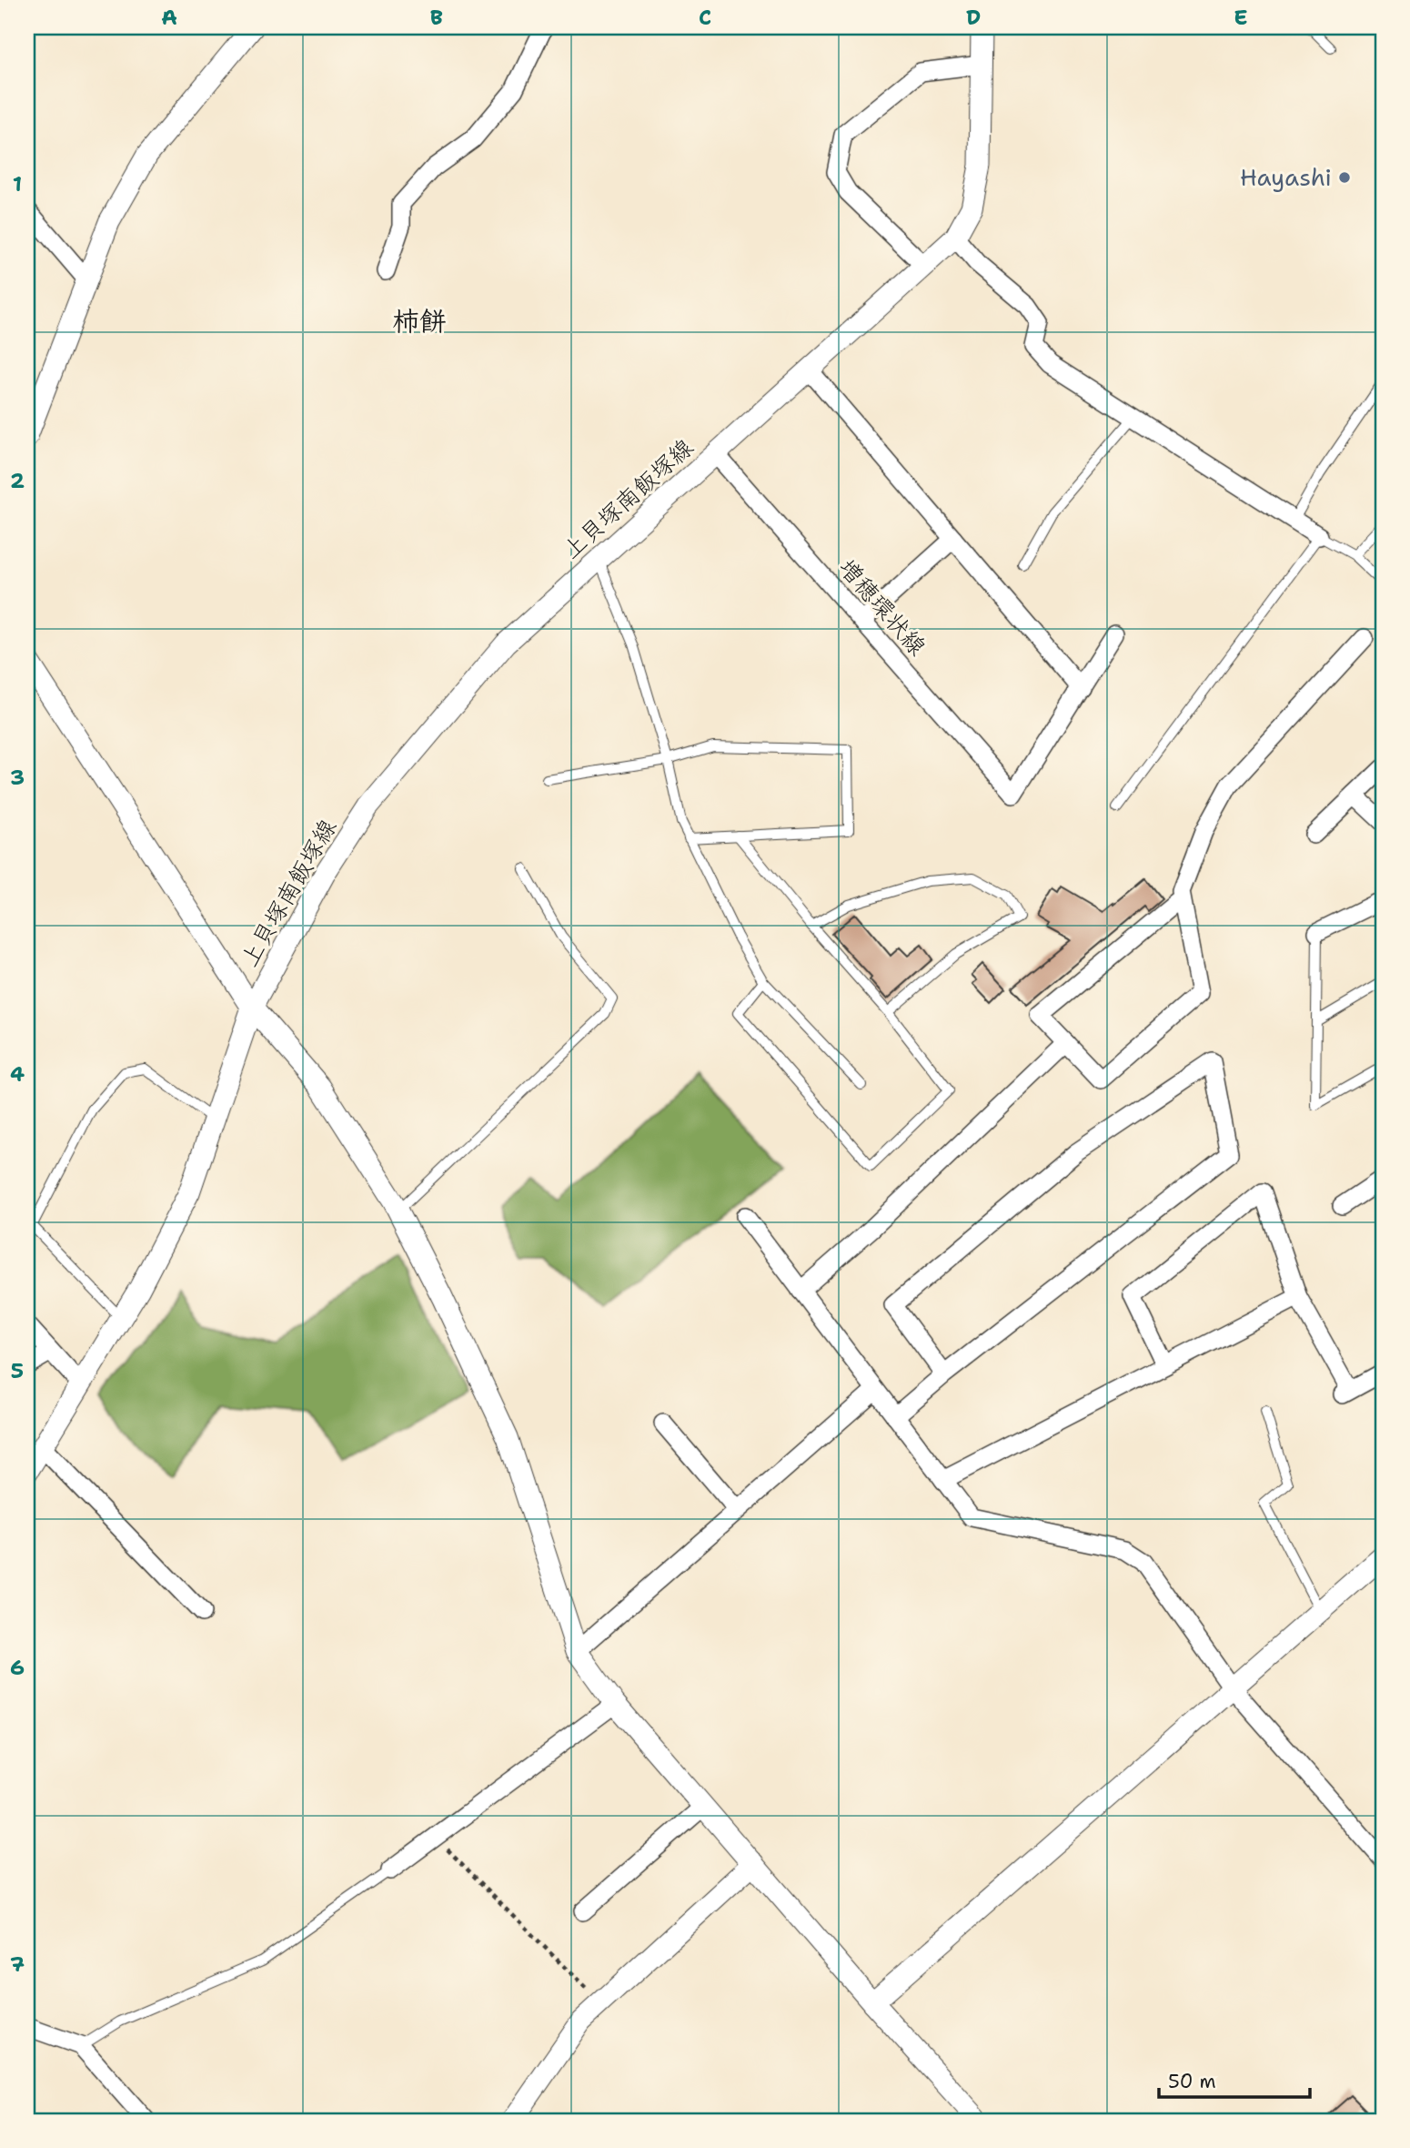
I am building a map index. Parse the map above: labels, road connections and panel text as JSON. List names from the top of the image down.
{
  "streets": {
    "street": ["上貝塚南飯塚線", "増穂環状線"]
  },
  "crossings": [
    ["上貝塚南飯塚線", "増穂環状線"]
  ],
  "districts": ["柿餅"],
  "places": ["Hayashi"],
  "scale_bar": "50 m",
  "grid": {
    "columns": [
      "A",
      "B",
      "C",
      "D",
      "E"
    ],
    "rows": [
      "1",
      "2",
      "3",
      "4",
      "5",
      "6",
      "7"
    ]
  }
}
